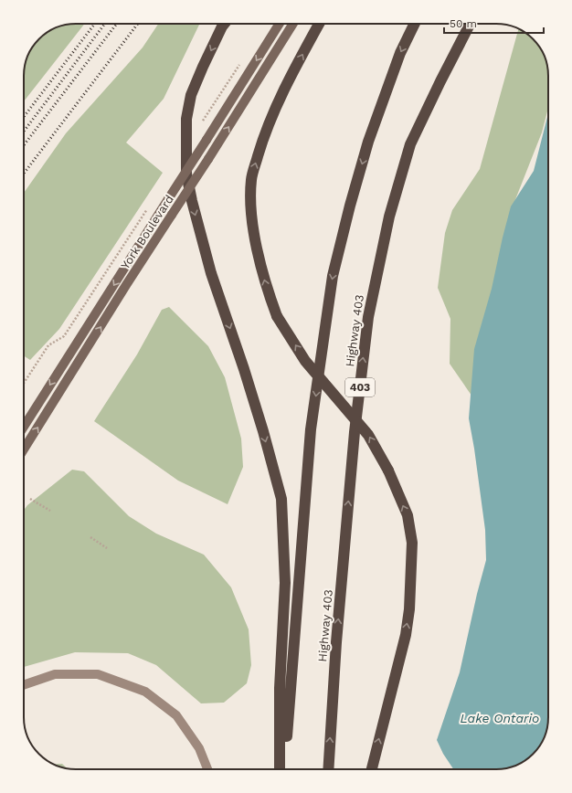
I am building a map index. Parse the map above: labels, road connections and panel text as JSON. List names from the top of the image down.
{
  "streets": {
    "highway": ["Highway 403", "403"],
    "main road": ["York Boulevard"]
  },
  "water": ["Lake Ontario"],
  "scale_bar": "50 m"
}
